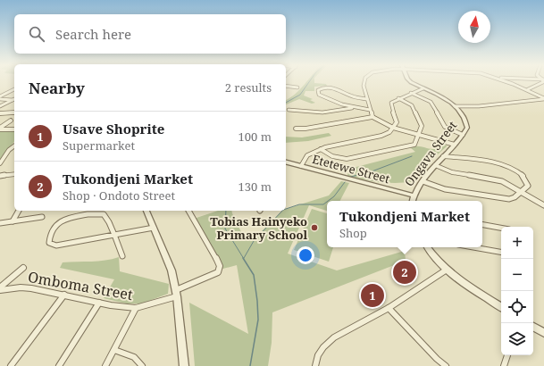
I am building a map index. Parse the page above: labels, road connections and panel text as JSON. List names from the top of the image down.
{
  "streets": {
    "street": ["Ongava Street", "Etetewe Street", "Omboma Street"]
  },
  "crossings": [
    ["Ongava Street", "Etetewe Street"]
  ],
  "places": ["Tobias Hainyeko Primary School"],
  "north": "top",
  "page": {
    "search": "Search here",
    "heading": ["Nearby", "2 results"],
    "list": [
      {
        "mark": "1",
        "name": "Usave Shoprite",
        "note": "Supermarket",
        "value": "100 m"
      },
      {
        "mark": "2",
        "name": "Tukondjeni Market",
        "note": "Shop · Ondoto Street",
        "value": "130 m"
      }
    ],
    "popup": ["Tukondjeni Market", "Shop"],
    "map_buttons": ["+", "−"],
    "pins": ["2", "1"]
  }
}
